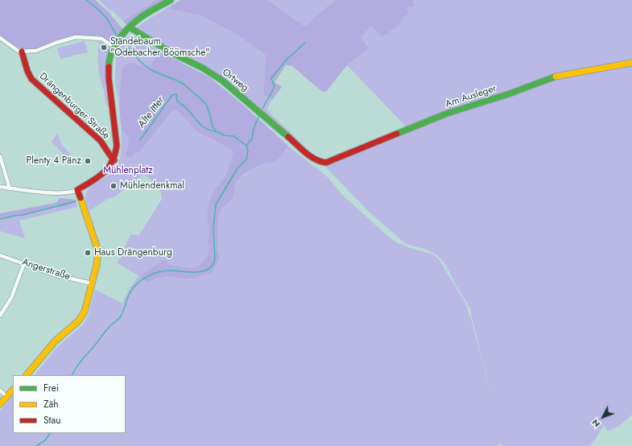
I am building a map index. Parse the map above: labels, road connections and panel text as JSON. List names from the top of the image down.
{
  "streets": {
    "street": [
      "Ortweg",
      "Am Ausleger",
      "Drängenburger Straße",
      "Angerstraße"
    ]
  },
  "crossings": [
    ["Ortweg", "Am Ausleger"]
  ],
  "water": ["Alte Itter"],
  "parks": ["Mühlenplatz"],
  "places": [
    "Ständebaum \"Odebacher Böömsche\"",
    "Plenty 4 Pänz",
    "Mühlendenkmal",
    "Haus Drängenburg"
  ],
  "legend": ["Frei", "Zäh", "Stau"],
  "north": "bottom left"
}
